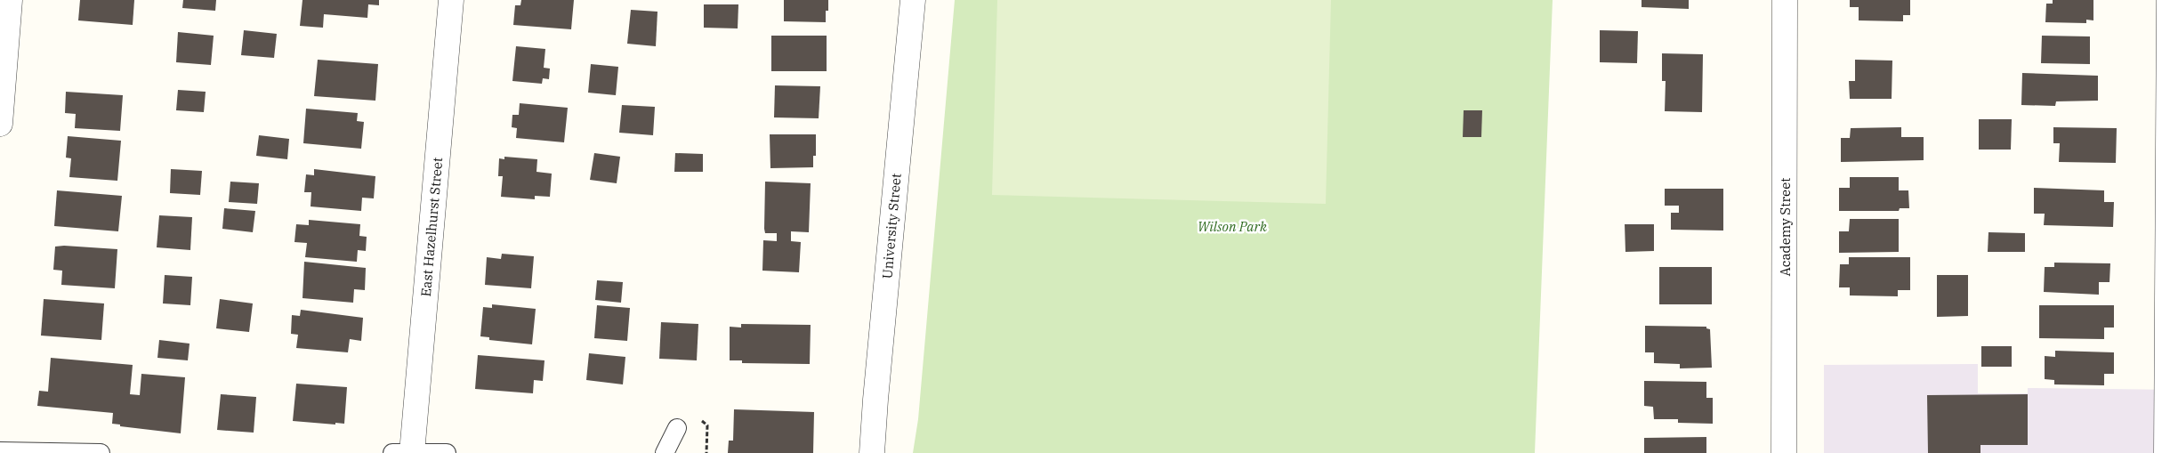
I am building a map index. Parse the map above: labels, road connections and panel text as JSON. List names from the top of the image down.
{
  "streets": {
    "street": ["University Street", "East Hazelhurst Street", "Academy Street"]
  },
  "parks": ["Wilson Park"]
}
